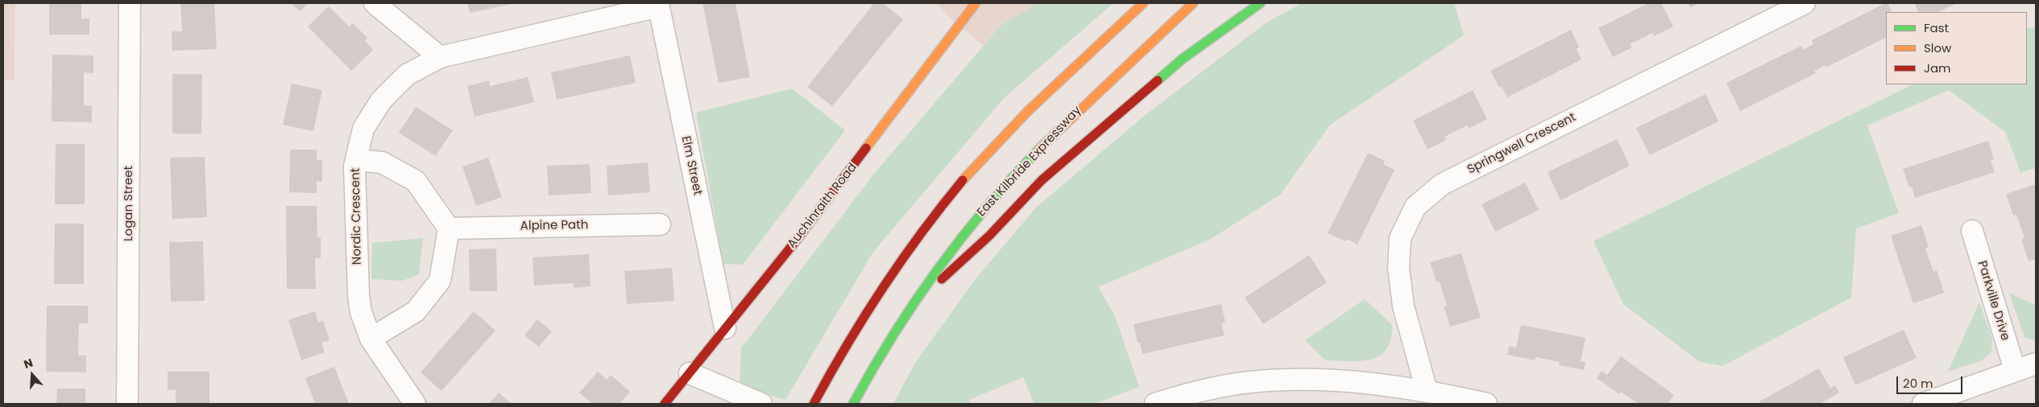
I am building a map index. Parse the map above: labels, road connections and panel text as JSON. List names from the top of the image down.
{
  "streets": {
    "main road": ["East Kilbride Expressway", "Auchinraith Road"],
    "street": [
      "Springwell Crescent",
      "Elm Street",
      "Logan Street",
      "Nordic Crescent",
      "Alpine Path",
      "Parkville Drive"
    ]
  },
  "crossings": [
    ["Elm Street", "Auchinraith Road"],
    ["Elm Street", "Nordic Crescent"]
  ],
  "legend": ["Fast", "Slow", "Jam"],
  "scale_bar": "20 m",
  "north": "top"
}
